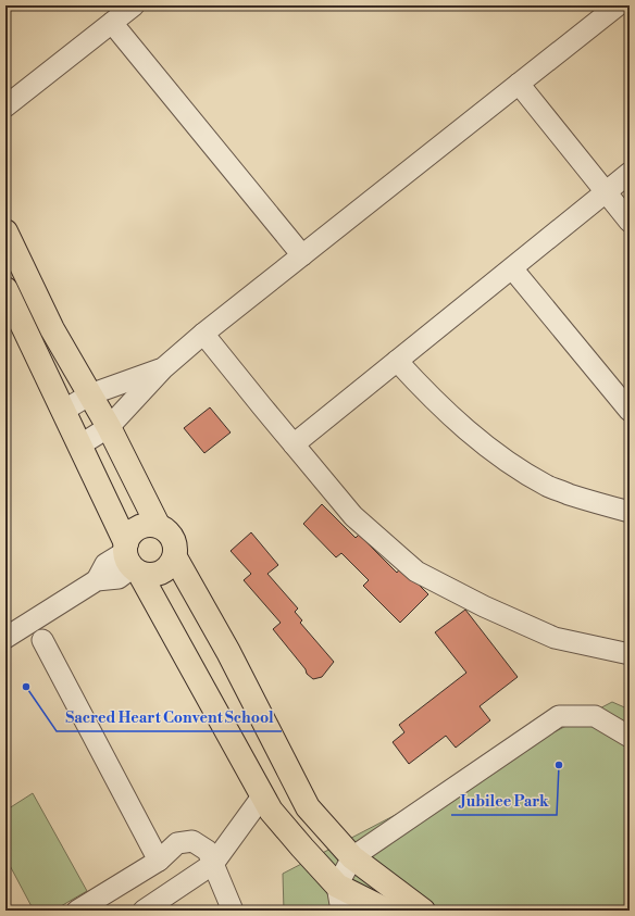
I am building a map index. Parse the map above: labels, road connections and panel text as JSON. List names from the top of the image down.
{
  "places": ["Sacred Heart Convent School", "Jubilee Park"]
}
